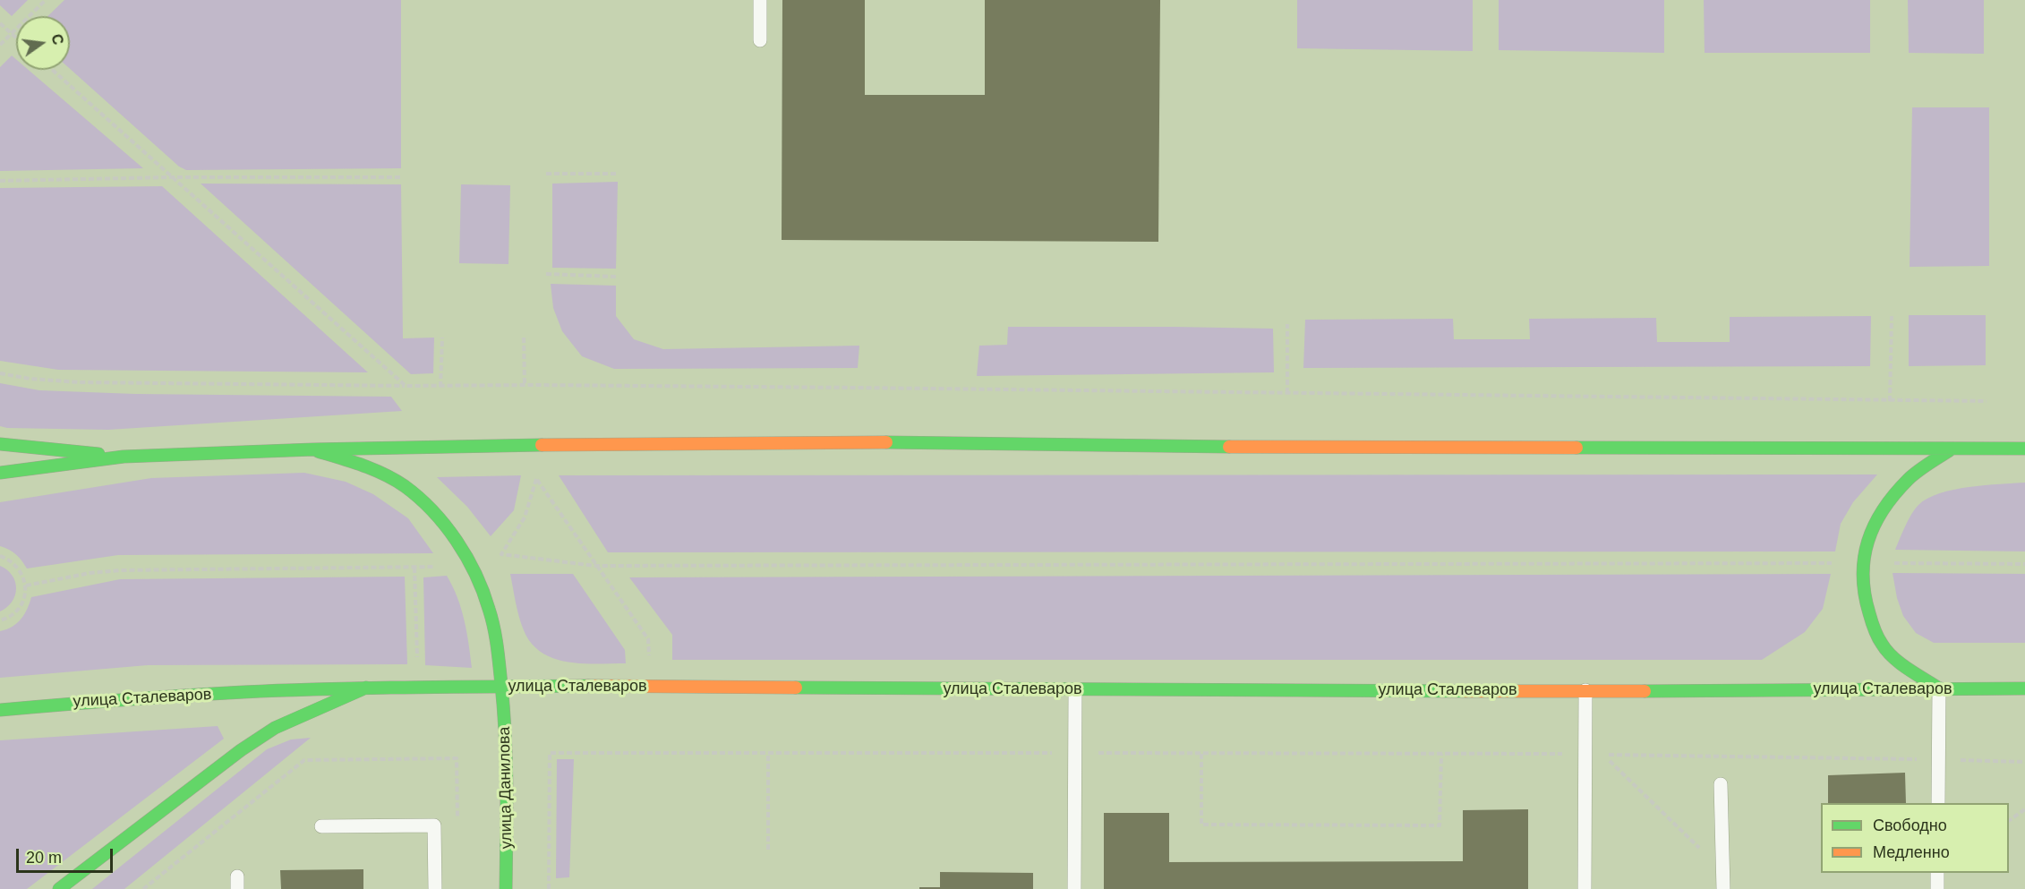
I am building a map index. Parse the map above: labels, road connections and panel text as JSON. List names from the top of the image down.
{
  "streets": {
    "main road": ["улица Сталеваров", "улица Данилова"]
  },
  "crossings": [
    ["улица Сталеваров", "улица Данилова"]
  ],
  "legend": ["Свободно", "Медленно"],
  "scale_bar": "20 m",
  "north": "right"
}
